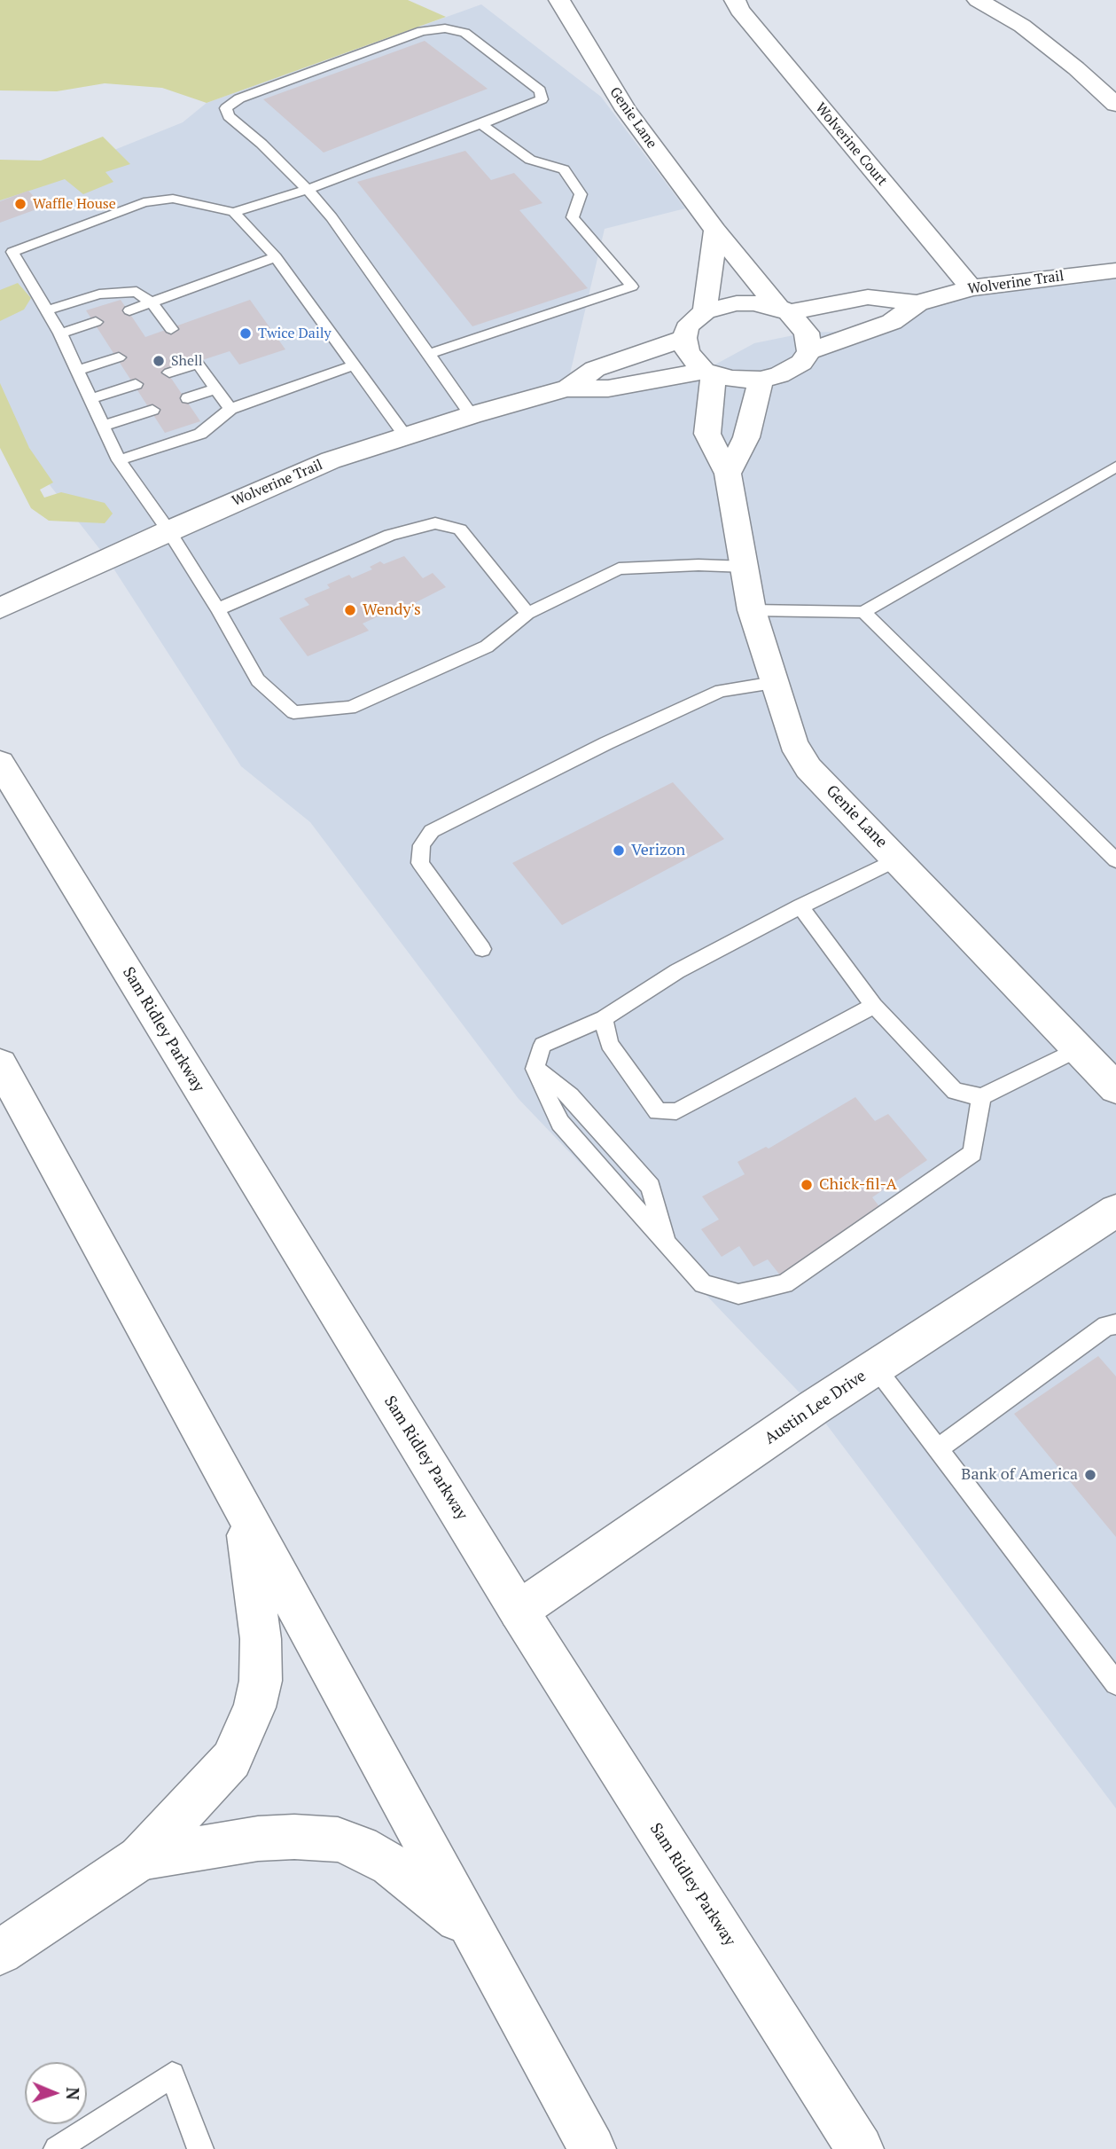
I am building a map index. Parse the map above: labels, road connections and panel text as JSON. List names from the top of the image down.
{
  "streets": {
    "street": [
      "Genie Lane",
      "Wolverine Court",
      "Wolverine Trail",
      "Sam Ridley Parkway",
      "Austin Lee Drive"
    ]
  },
  "crossings": [
    ["Genie Lane", "Wolverine Trail"],
    ["Wolverine Court", "Wolverine Trail"],
    ["Sam Ridley Parkway", "Austin Lee Drive"]
  ],
  "places": [
    "Waffle House",
    "Twice Daily",
    "Shell",
    "Wendy's",
    "Verizon",
    "Chick-fil-A",
    "Bank of America"
  ],
  "north": "right"
}
